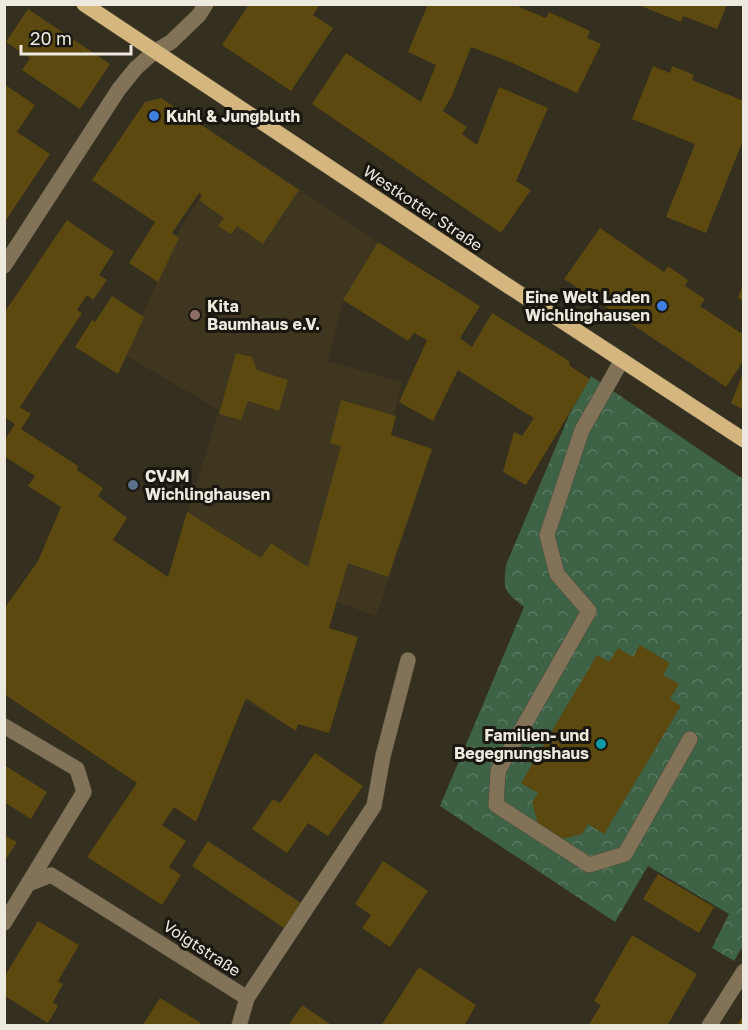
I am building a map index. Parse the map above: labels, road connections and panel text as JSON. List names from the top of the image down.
{
  "streets": {
    "main road": ["Westkotter Straße"],
    "street": ["Voigtstraße"]
  },
  "places": [
    "Kuhl & Jungbluth",
    "Eine Welt Laden Wichlinghausen",
    "Kita Baumhaus e.V.",
    "CVJM Wichlinghausen",
    "Familien- und Begegnungshaus"
  ],
  "scale_bar": "20 m"
}
